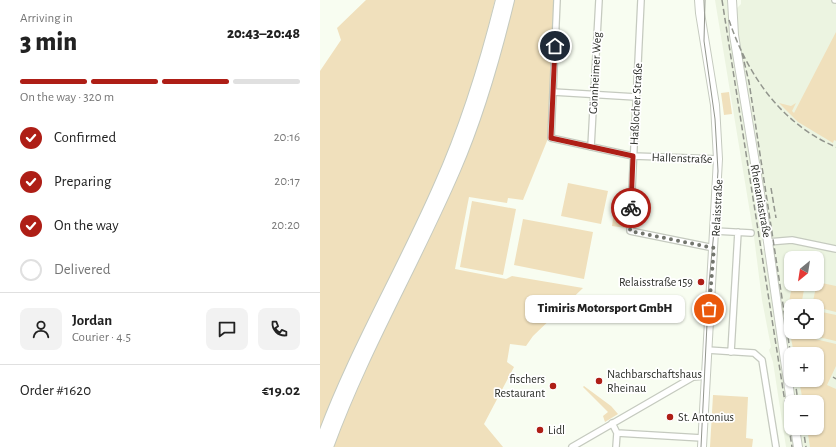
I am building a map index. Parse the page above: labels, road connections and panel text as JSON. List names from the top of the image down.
{
  "streets": {
    "main road": ["Rhenaniastraße", "Relaisstraße"],
    "street": ["Gönnheimer Weg", "Haßlocher Straße", "Hallenstraße"]
  },
  "crossings": [
    ["Gönnheimer Weg", "Hallenstraße"],
    ["Haßlocher Straße", "Hallenstraße"],
    ["Haßlocher Straße", "Relaisstraße"],
    ["Hallenstraße", "Relaisstraße"]
  ],
  "places": [
    "Relaisstraße 159",
    "Timiris Motorsport GmbH",
    "Nachbarschaftshaus Rheinau",
    "fischers Restaurant",
    "St. Antonius",
    "Lidl"
  ],
  "north": "bottom left",
  "page": {
    "heading": ["3 min", "Arriving in", "20:43–20:48"],
    "panel": [
      "Jordan",
      "Courier · 4.5",
      "Order #1620",
      "€19.02"
    ],
    "bar": "On the way · 320 m",
    "list": [
      ["Confirmed", "20:16"],
      ["Preparing", "20:17"],
      ["On the way", "20:20"],
      "Delivered"
    ],
    "map_buttons": ["+", "−"],
    "bubble": "Timiris Motorsport GmbH"
  }
}
